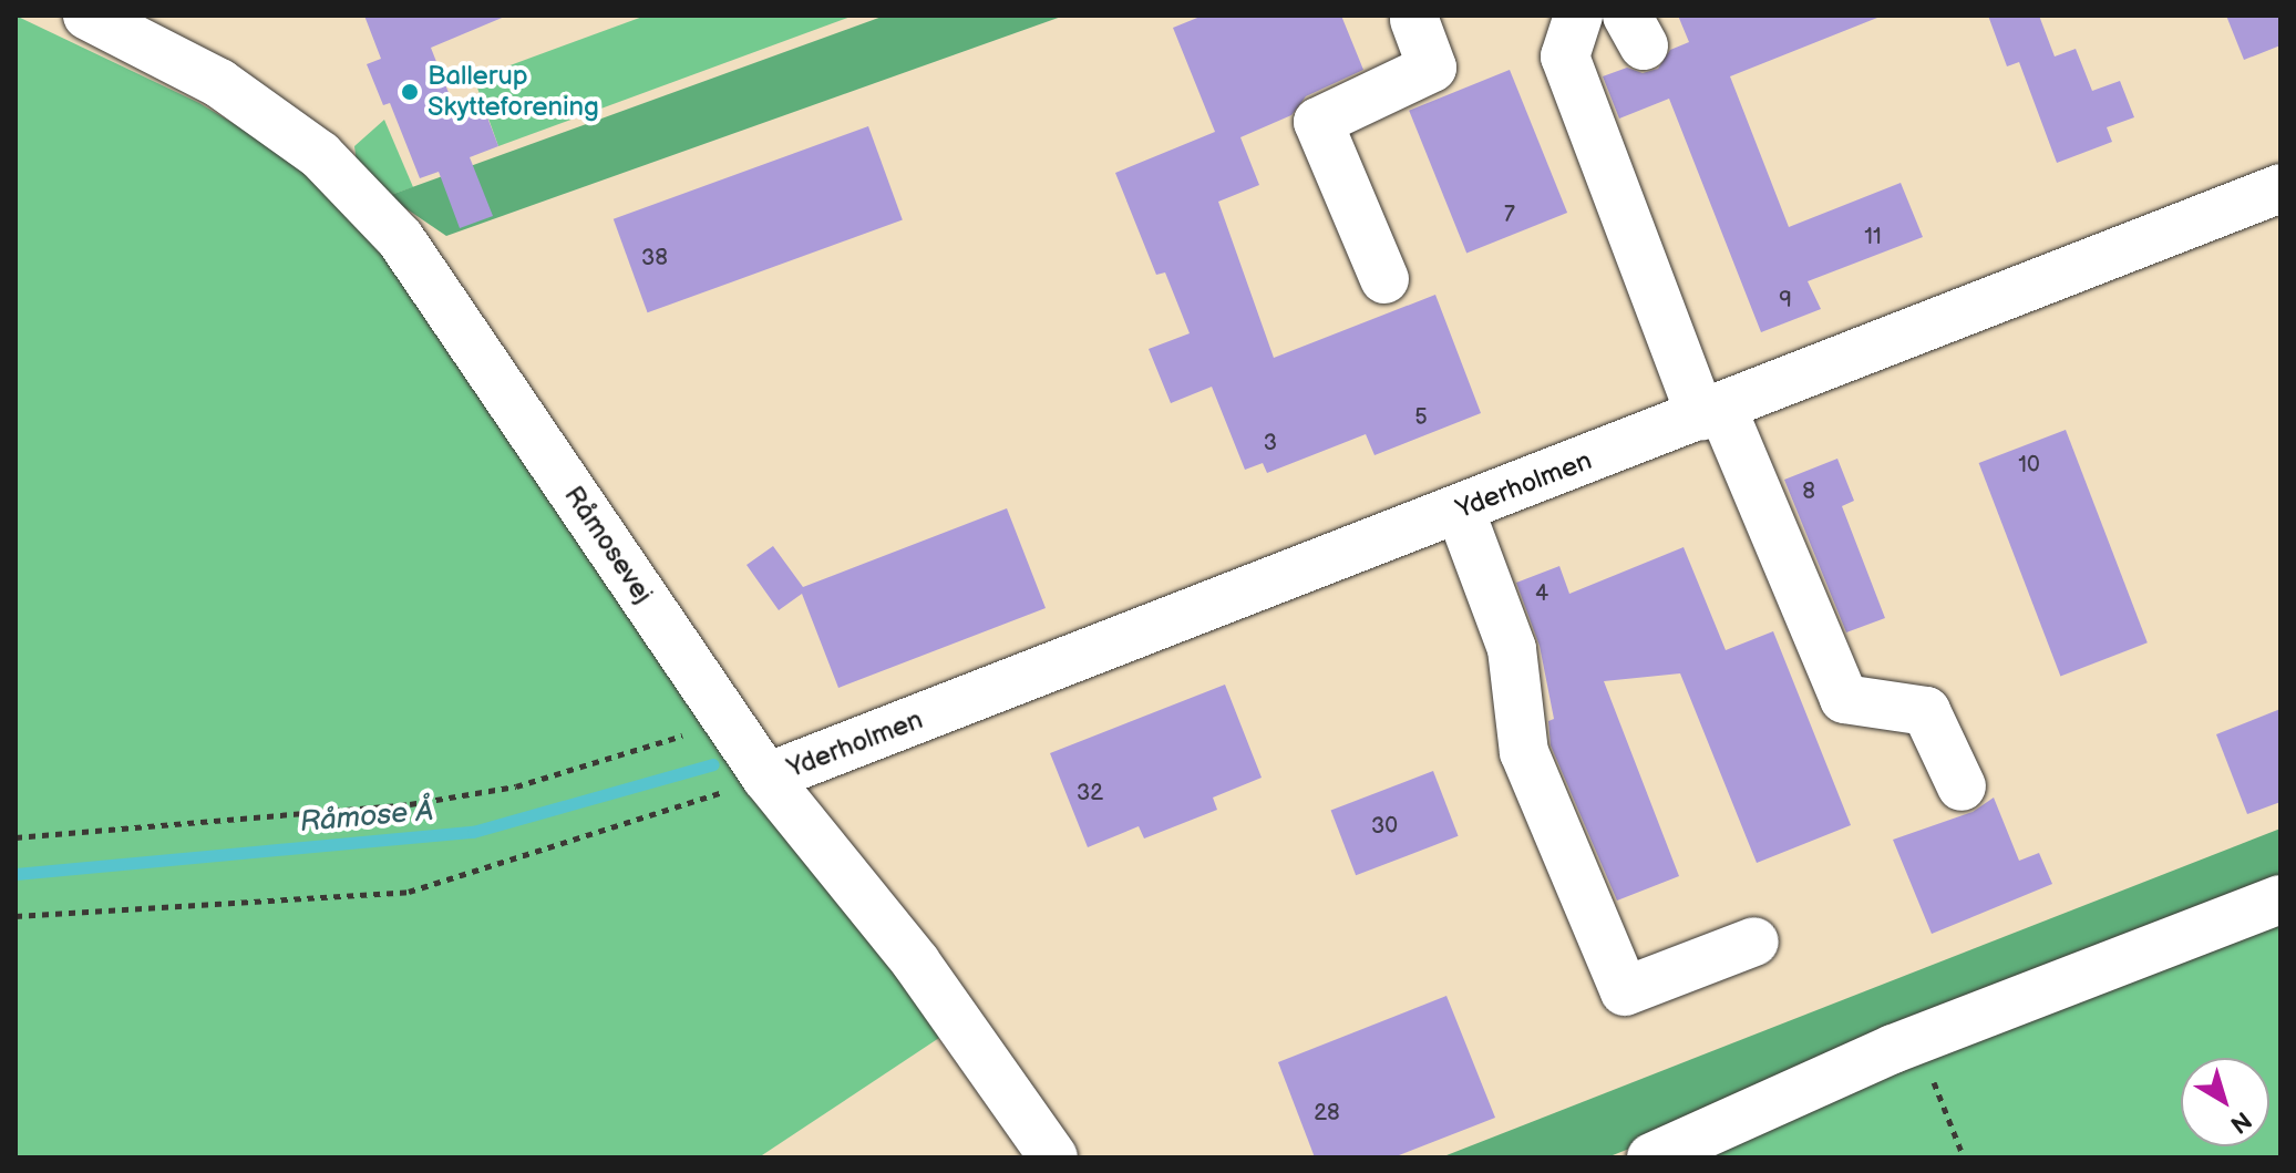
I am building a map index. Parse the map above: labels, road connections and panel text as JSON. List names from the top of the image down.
{
  "streets": {
    "street": ["Yderholmen", "Råmosevej"]
  },
  "crossings": [
    ["Yderholmen", "Råmosevej"]
  ],
  "water": ["Råmose Å"],
  "places": ["Ballerup Skytteforening"],
  "house_numbers": [
    "7",
    "11",
    "38",
    "9",
    "5",
    "3",
    "10",
    "8",
    "4",
    "32",
    "30",
    "28"
  ],
  "north": "bottom right"
}
